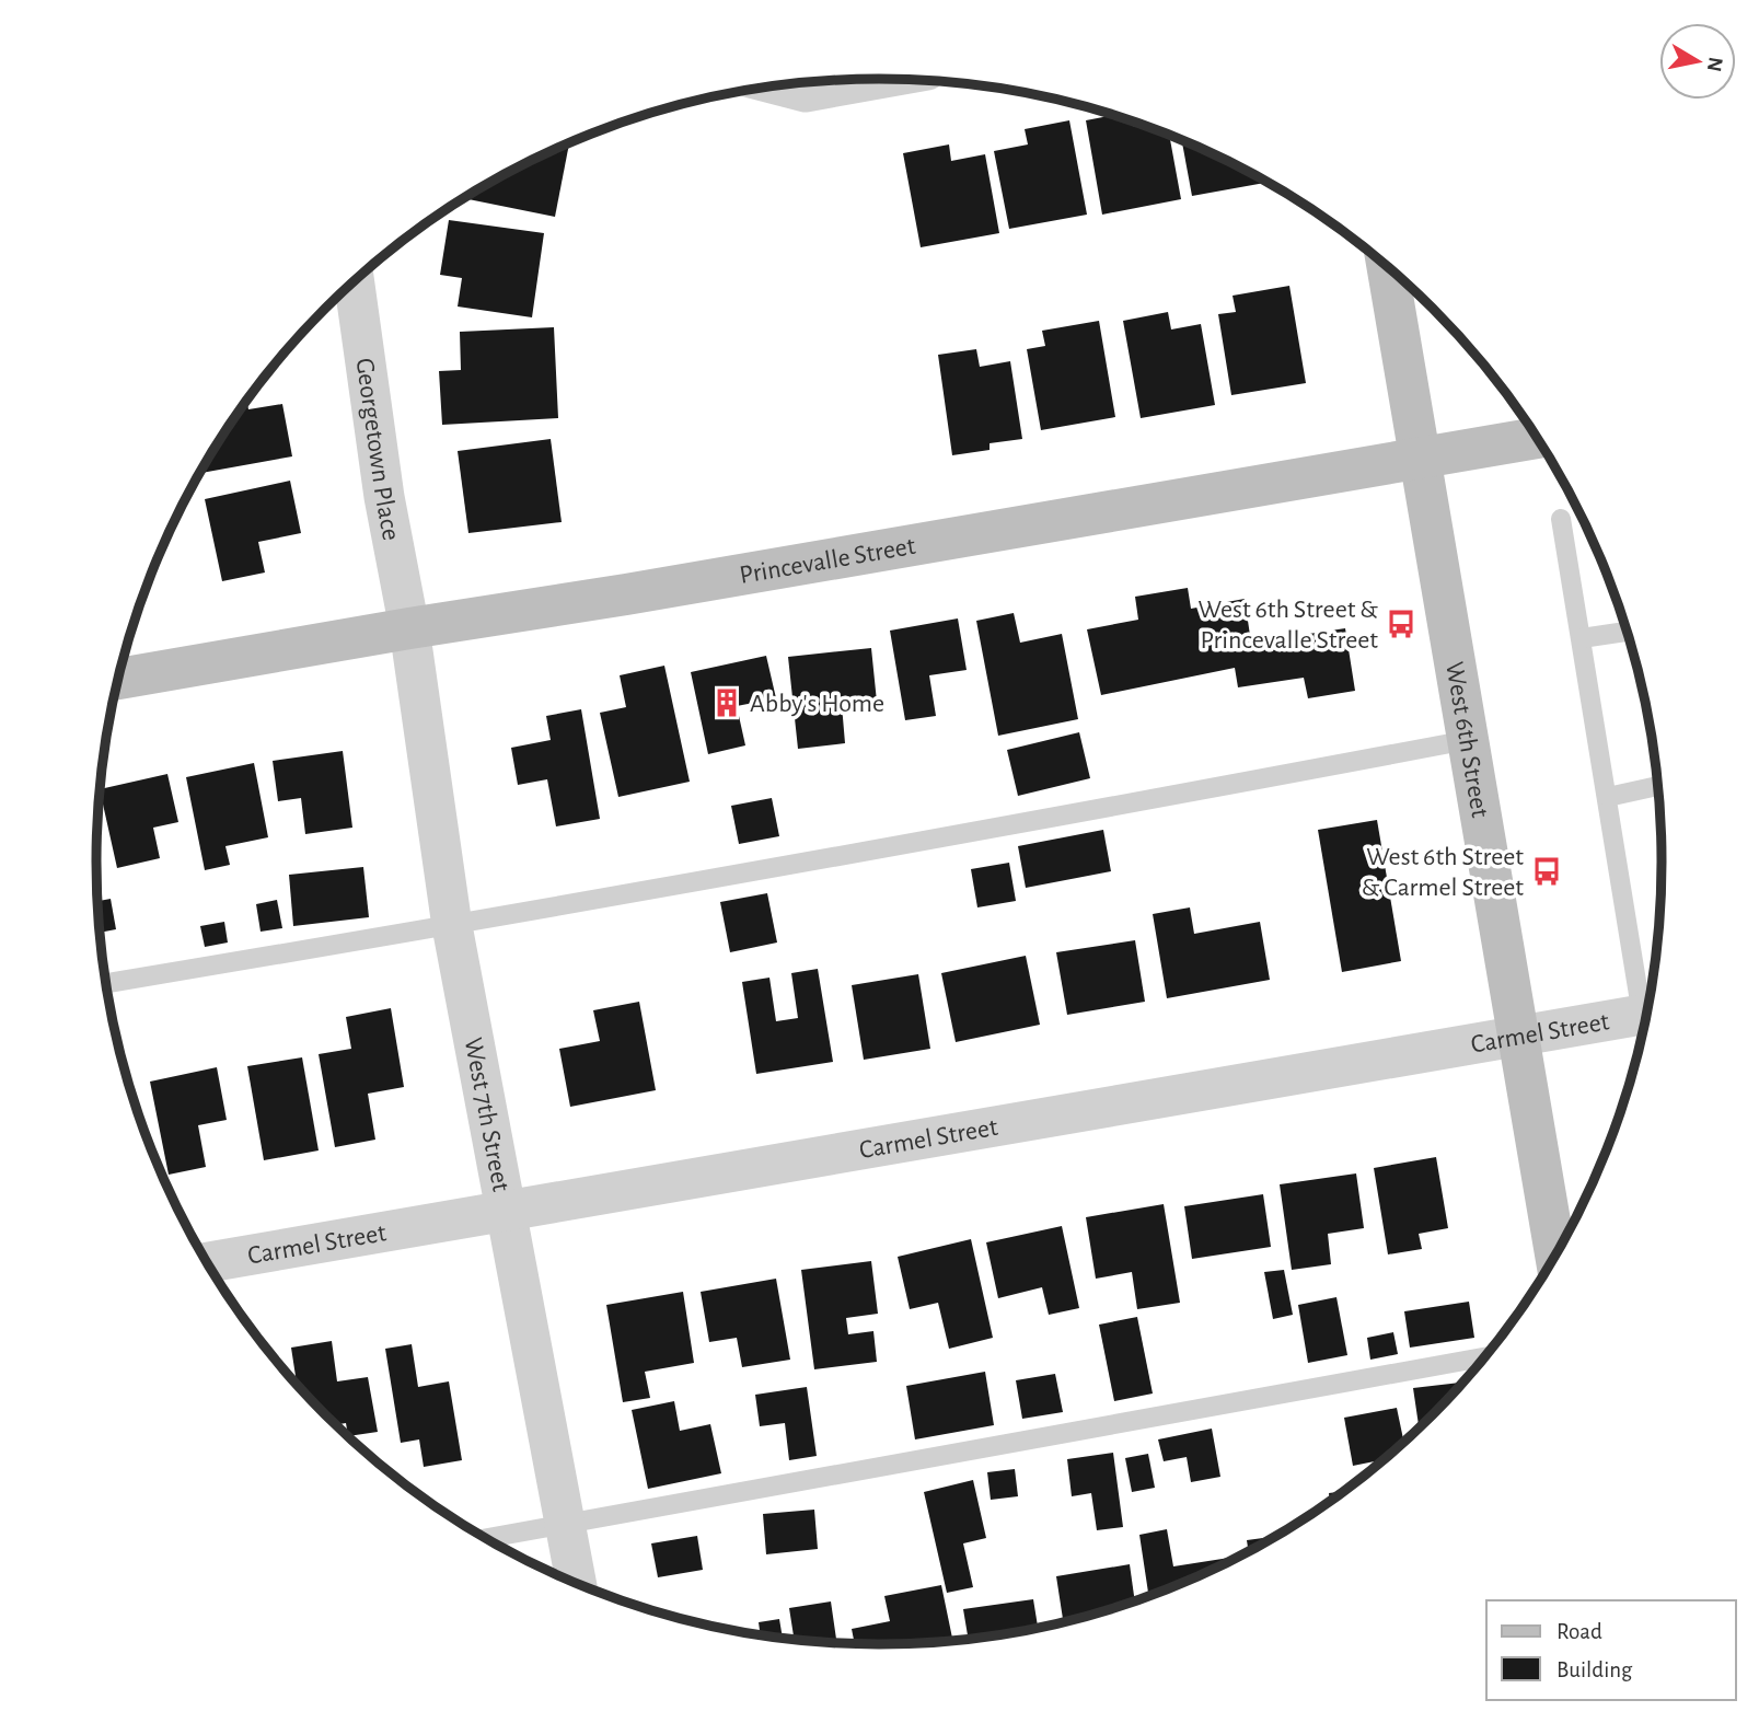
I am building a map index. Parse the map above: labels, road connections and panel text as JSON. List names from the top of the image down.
{
  "streets": {
    "street": [
      "Georgetown Place",
      "Princevalle Street",
      "West 6th Street",
      "Carmel Street",
      "West 7th Street"
    ]
  },
  "crossings": [
    ["Georgetown Place", "Princevalle Street"],
    ["Georgetown Place", "West 7th Street"],
    ["Princevalle Street", "West 6th Street"],
    ["Princevalle Street", "West 7th Street"],
    ["West 6th Street", "Carmel Street"],
    ["Carmel Street", "West 7th Street"]
  ],
  "places": {
    "bus stop": ["West 6th Street & Princevalle Street", "West 6th Street & Carmel Street"],
    "building": ["Abby's Home"]
  },
  "legend": ["Road", "Building"],
  "north": "right"
}
